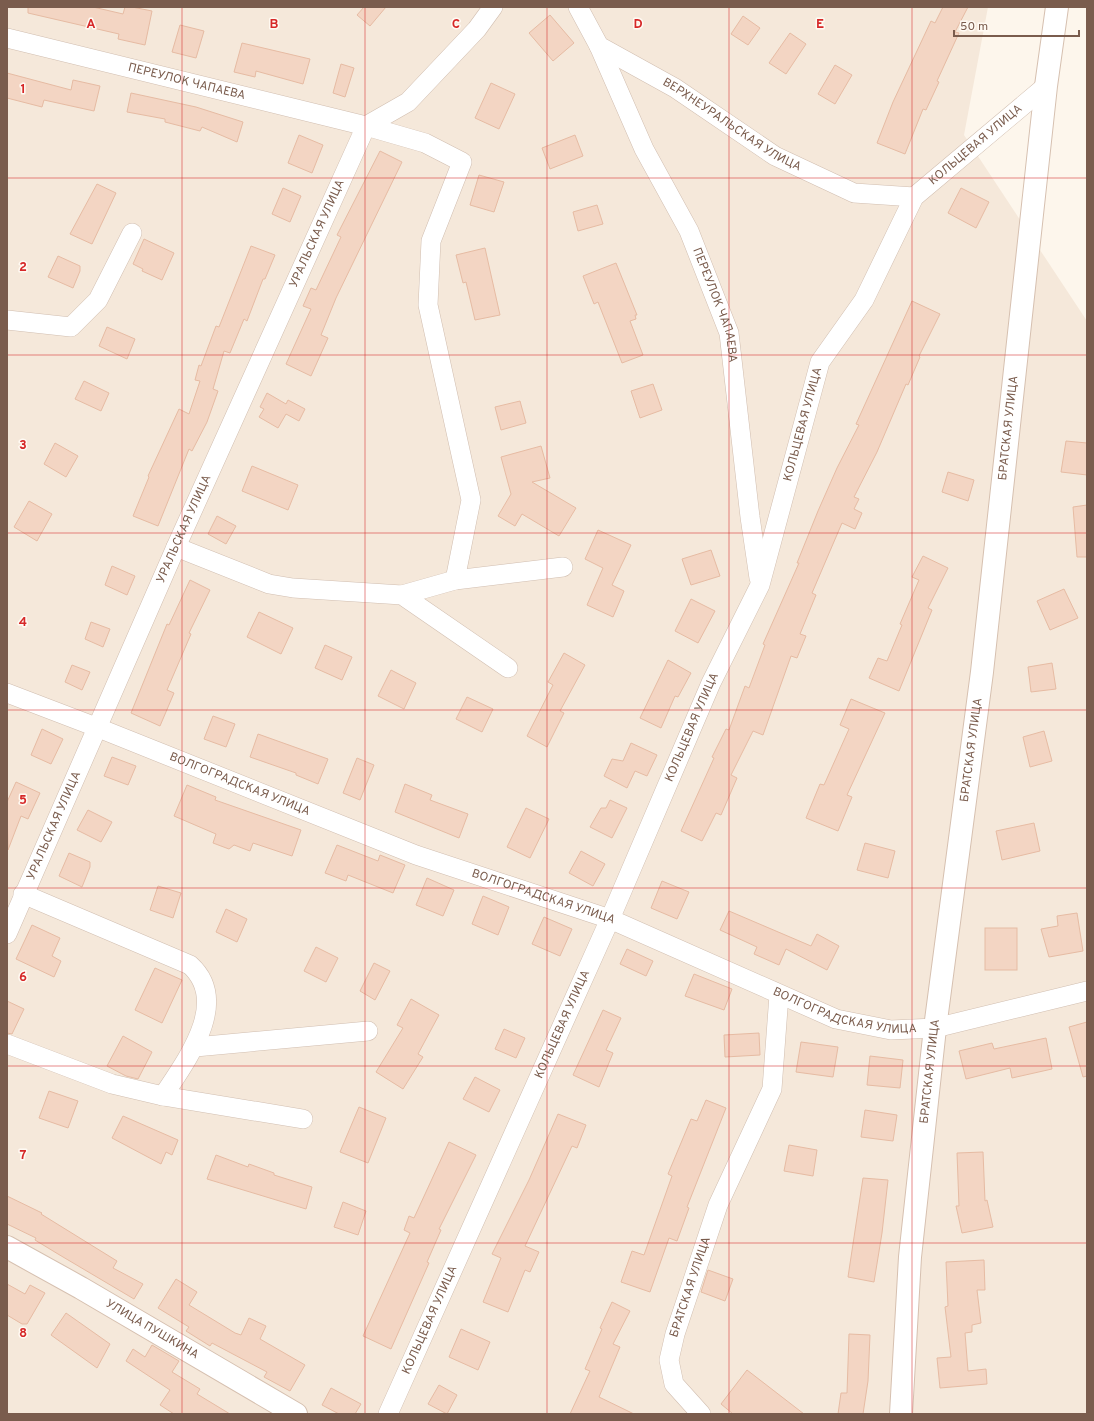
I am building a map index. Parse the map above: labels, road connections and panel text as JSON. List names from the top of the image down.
{
  "streets": {
    "main road": ["БРАТСКАЯ УЛИЦА", "УЛИЦА ПУШКИНА"],
    "street": [
      "ПЕРЕУЛОК ЧАПАЕВА",
      "ВЕРХНЕУРАЛЬСКАЯ УЛИЦА",
      "КОЛЬЦЕВАЯ УЛИЦА",
      "УРАЛЬСКАЯ УЛИЦА",
      "ВОЛГОГРАДСКАЯ УЛИЦА"
    ]
  },
  "crossings": [
    ["ПЕРЕУЛОК ЧАПАЕВА", "ВЕРХНЕУРАЛЬСКАЯ УЛИЦА"],
    ["ПЕРЕУЛОК ЧАПАЕВА", "КОЛЬЦЕВАЯ УЛИЦА"],
    ["ПЕРЕУЛОК ЧАПАЕВА", "УРАЛЬСКАЯ УЛИЦА"],
    ["ВЕРХНЕУРАЛЬСКАЯ УЛИЦА", "КОЛЬЦЕВАЯ УЛИЦА"],
    ["КОЛЬЦЕВАЯ УЛИЦА", "БРАТСКАЯ УЛИЦА"],
    ["КОЛЬЦЕВАЯ УЛИЦА", "ВОЛГОГРАДСКАЯ УЛИЦА"],
    ["УРАЛЬСКАЯ УЛИЦА", "ВОЛГОГРАДСКАЯ УЛИЦА"],
    ["БРАТСКАЯ УЛИЦА", "ВОЛГОГРАДСКАЯ УЛИЦА"]
  ],
  "scale_bar": "50 m",
  "grid": {
    "columns": [
      "A",
      "B",
      "C",
      "D",
      "E"
    ],
    "rows": [
      "1",
      "2",
      "3",
      "4",
      "5",
      "6",
      "7",
      "8"
    ]
  }
}
